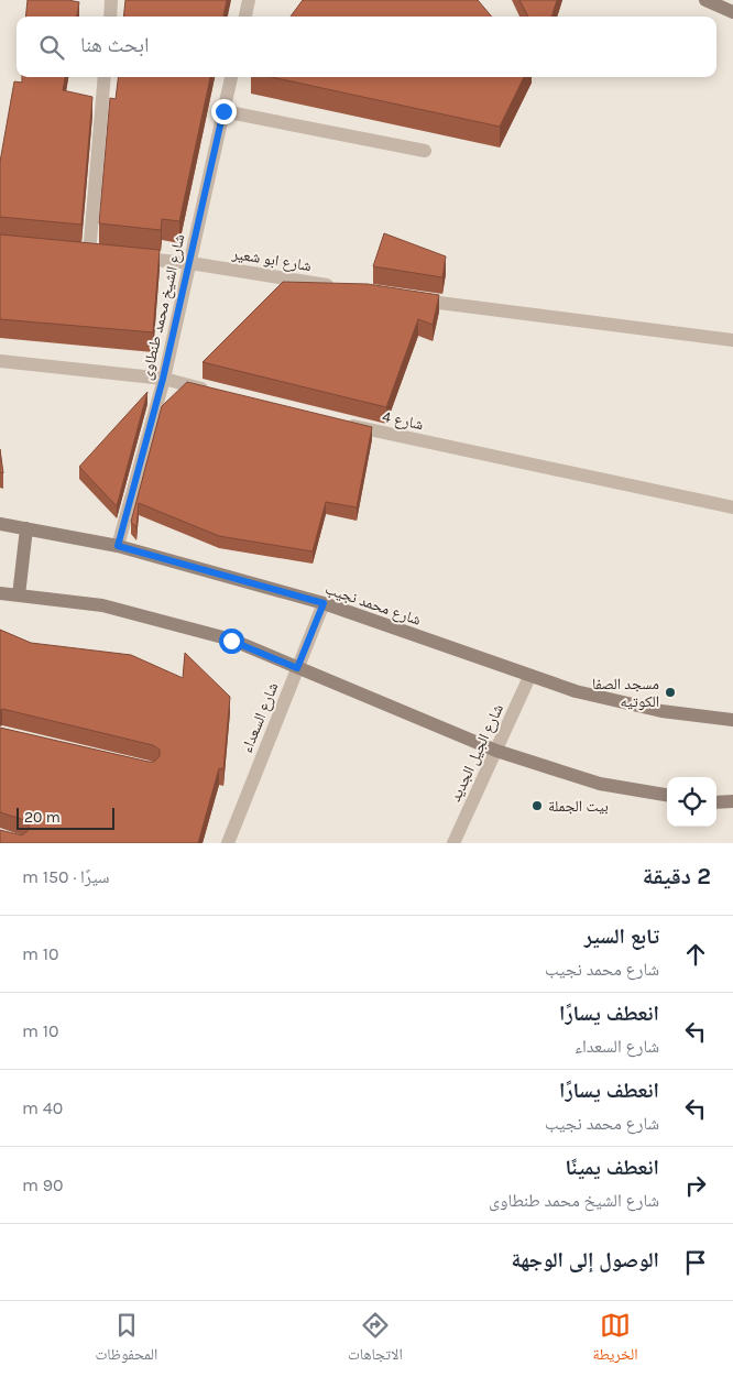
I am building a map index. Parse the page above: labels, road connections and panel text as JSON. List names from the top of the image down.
{
  "streets": {
    "main road": ["شارع محمد نجيب"],
    "street": [
      "شارع ابو شعير",
      "شارع الشيخ محمد طنطاوى",
      "شارع 4",
      "شارع السعداء",
      "شارع الجيل الجديد"
    ]
  },
  "crossings": [
    ["شارع ابو شعير", "شارع الشيخ محمد طنطاوى"],
    ["شارع الشيخ محمد طنطاوى", "شارع محمد نجيب"],
    ["شارع محمد نجيب", "شارع السعداء"],
    ["شارع محمد نجيب", "شارع الجيل الجديد"]
  ],
  "places": ["مسجد الصفا الكوتيه", "بيت الجملة"],
  "scale_bar": "20 m",
  "page": {
    "search": "ابحث هنا",
    "scale": "20 m",
    "heading": ["2 دقيقة", "سيرًا · 150 m"],
    "list": [
      ["تابع السير", "شارع محمد نجيب", "10 m"],
      ["انعطف يسارًا", "شارع السعداء", "10 m"],
      ["انعطف يسارًا", "شارع محمد نجيب", "40 m"],
      ["انعطف يمينًا", "شارع الشيخ محمد طنطاوى", "90 m"],
      "الوصول إلى الوجهة"
    ],
    "nav": ["الخريطة", "الاتجاهات", "المحفوظات"]
  }
}
